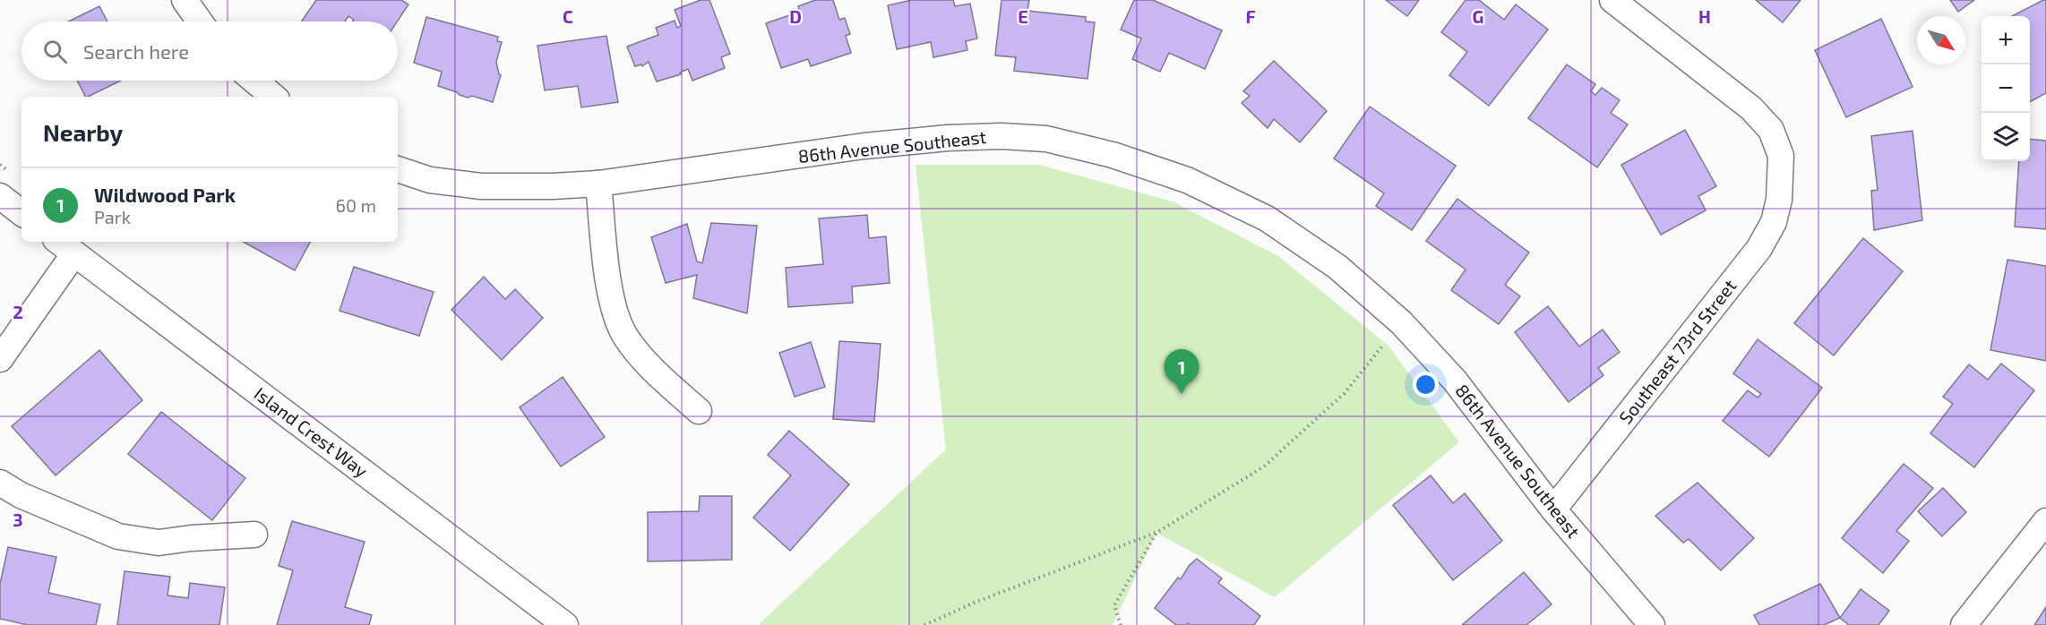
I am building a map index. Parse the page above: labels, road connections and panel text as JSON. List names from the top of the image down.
{
  "streets": {
    "street": ["86th Avenue Southeast", "Southeast 73rd Street", "Island Crest Way"]
  },
  "crossings": [
    ["86th Avenue Southeast", "Southeast 73rd Street"]
  ],
  "north": "bottom right",
  "page": {
    "map_buttons": ["+", "−"],
    "search": "Search here",
    "heading": "Nearby",
    "list": [
      {
        "mark": "1",
        "name": "Wildwood Park",
        "note": "Park",
        "value": "60 m"
      }
    ],
    "pins": "1"
  },
  "grid": {
    "columns": [
      "C",
      "D",
      "E",
      "F",
      "G",
      "H"
    ],
    "rows": ["2", "3"]
  }
}
